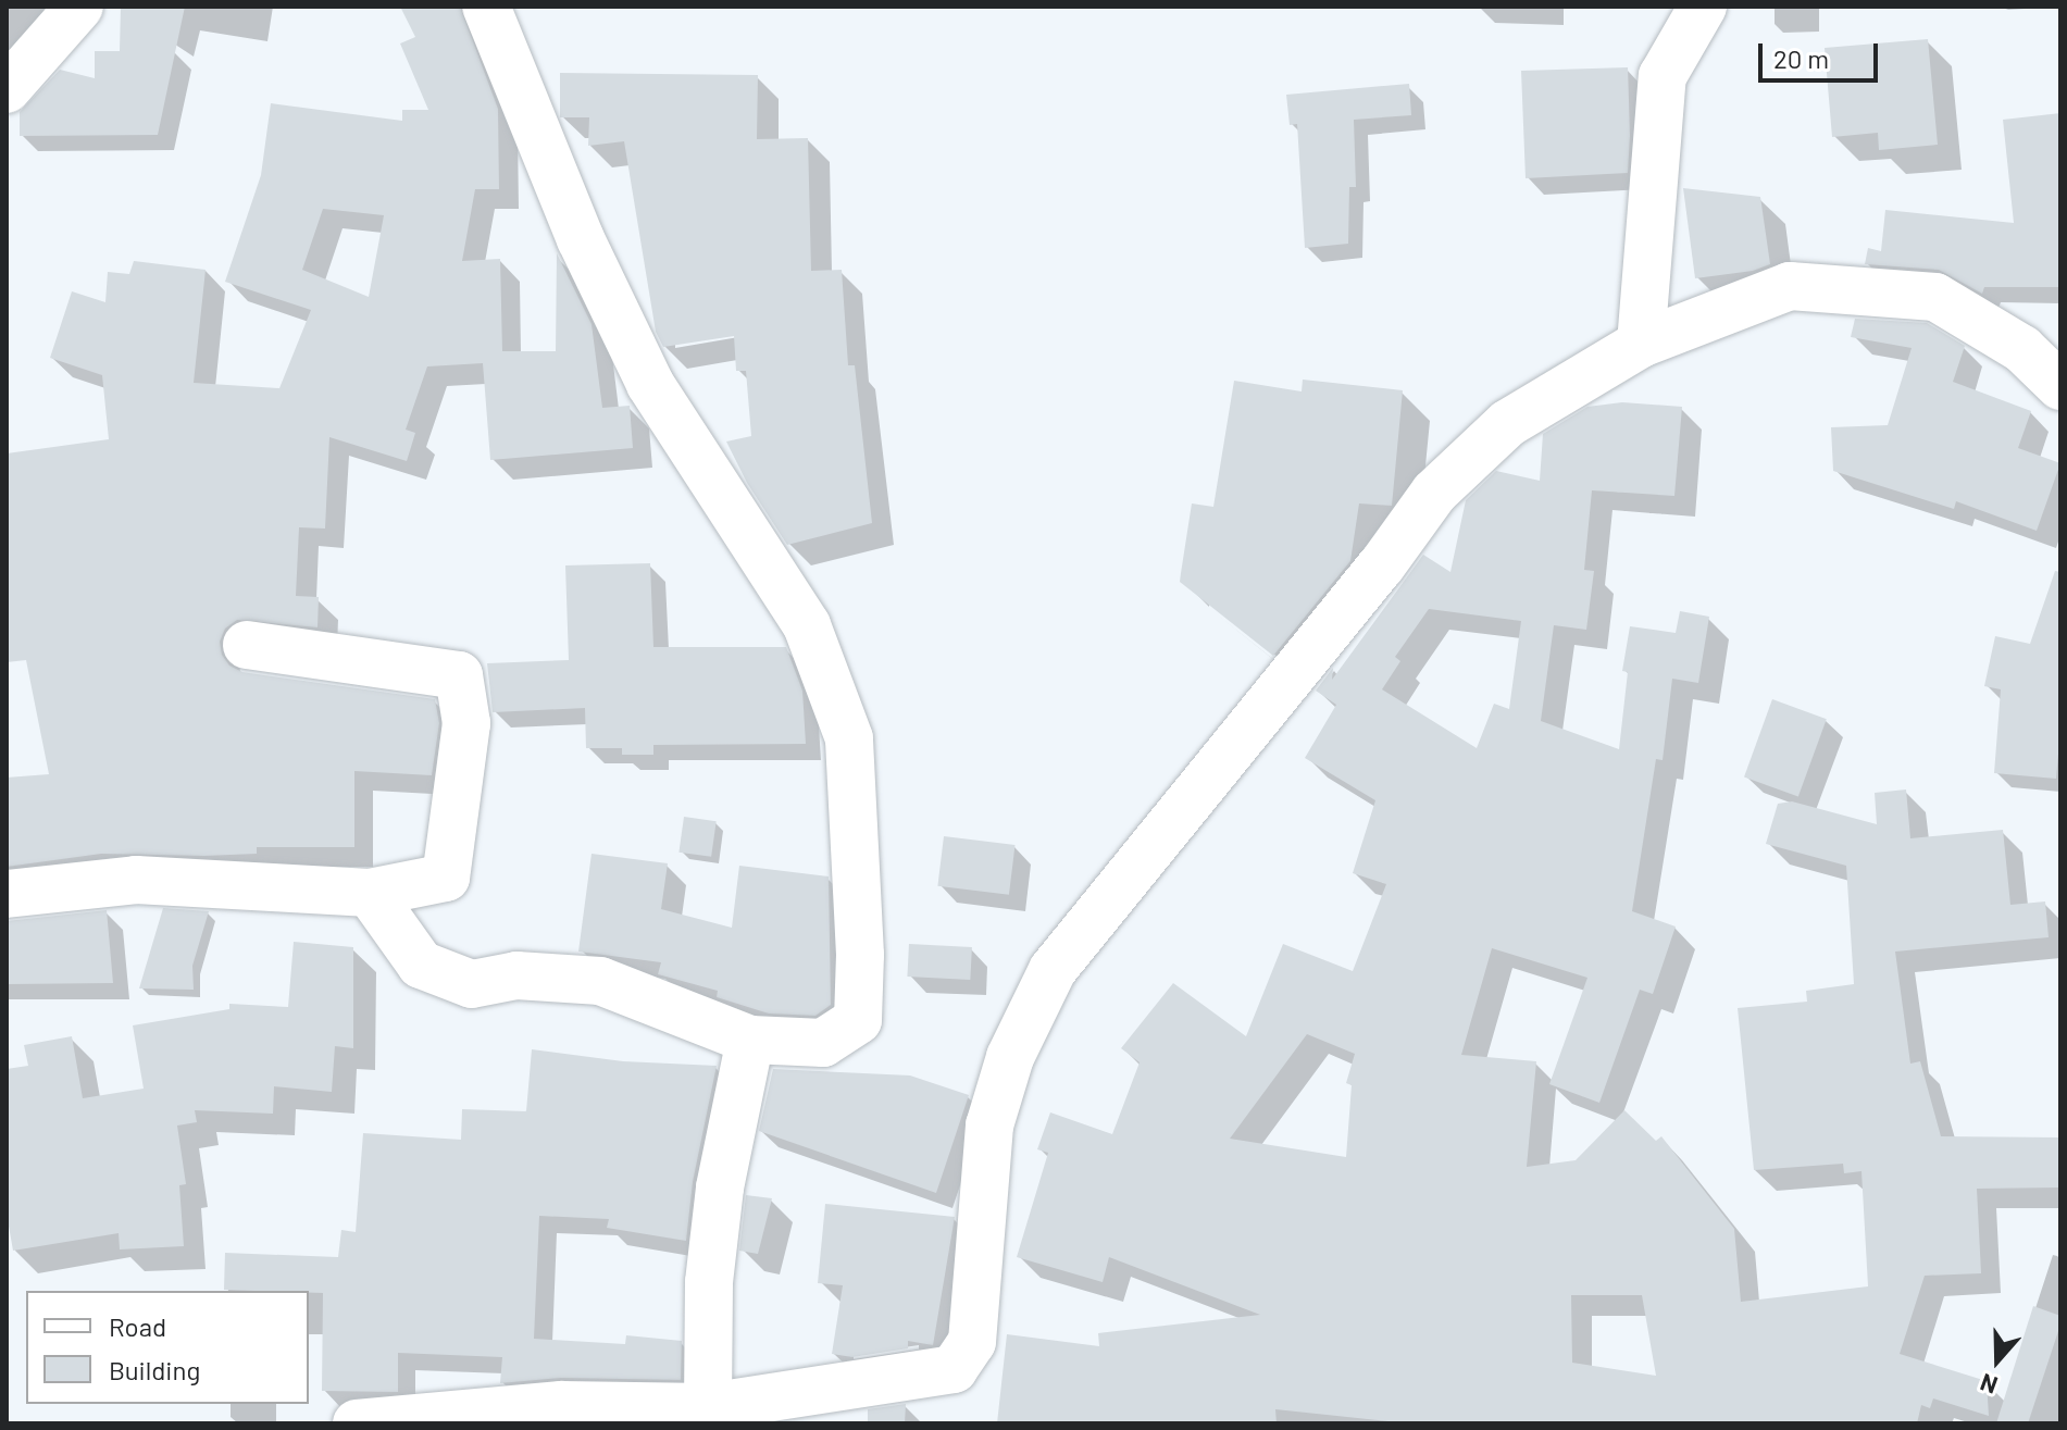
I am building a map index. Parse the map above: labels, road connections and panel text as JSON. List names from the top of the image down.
{
  "legend": ["Road", "Building"],
  "scale_bar": "20 m",
  "north": "bottom"
}
